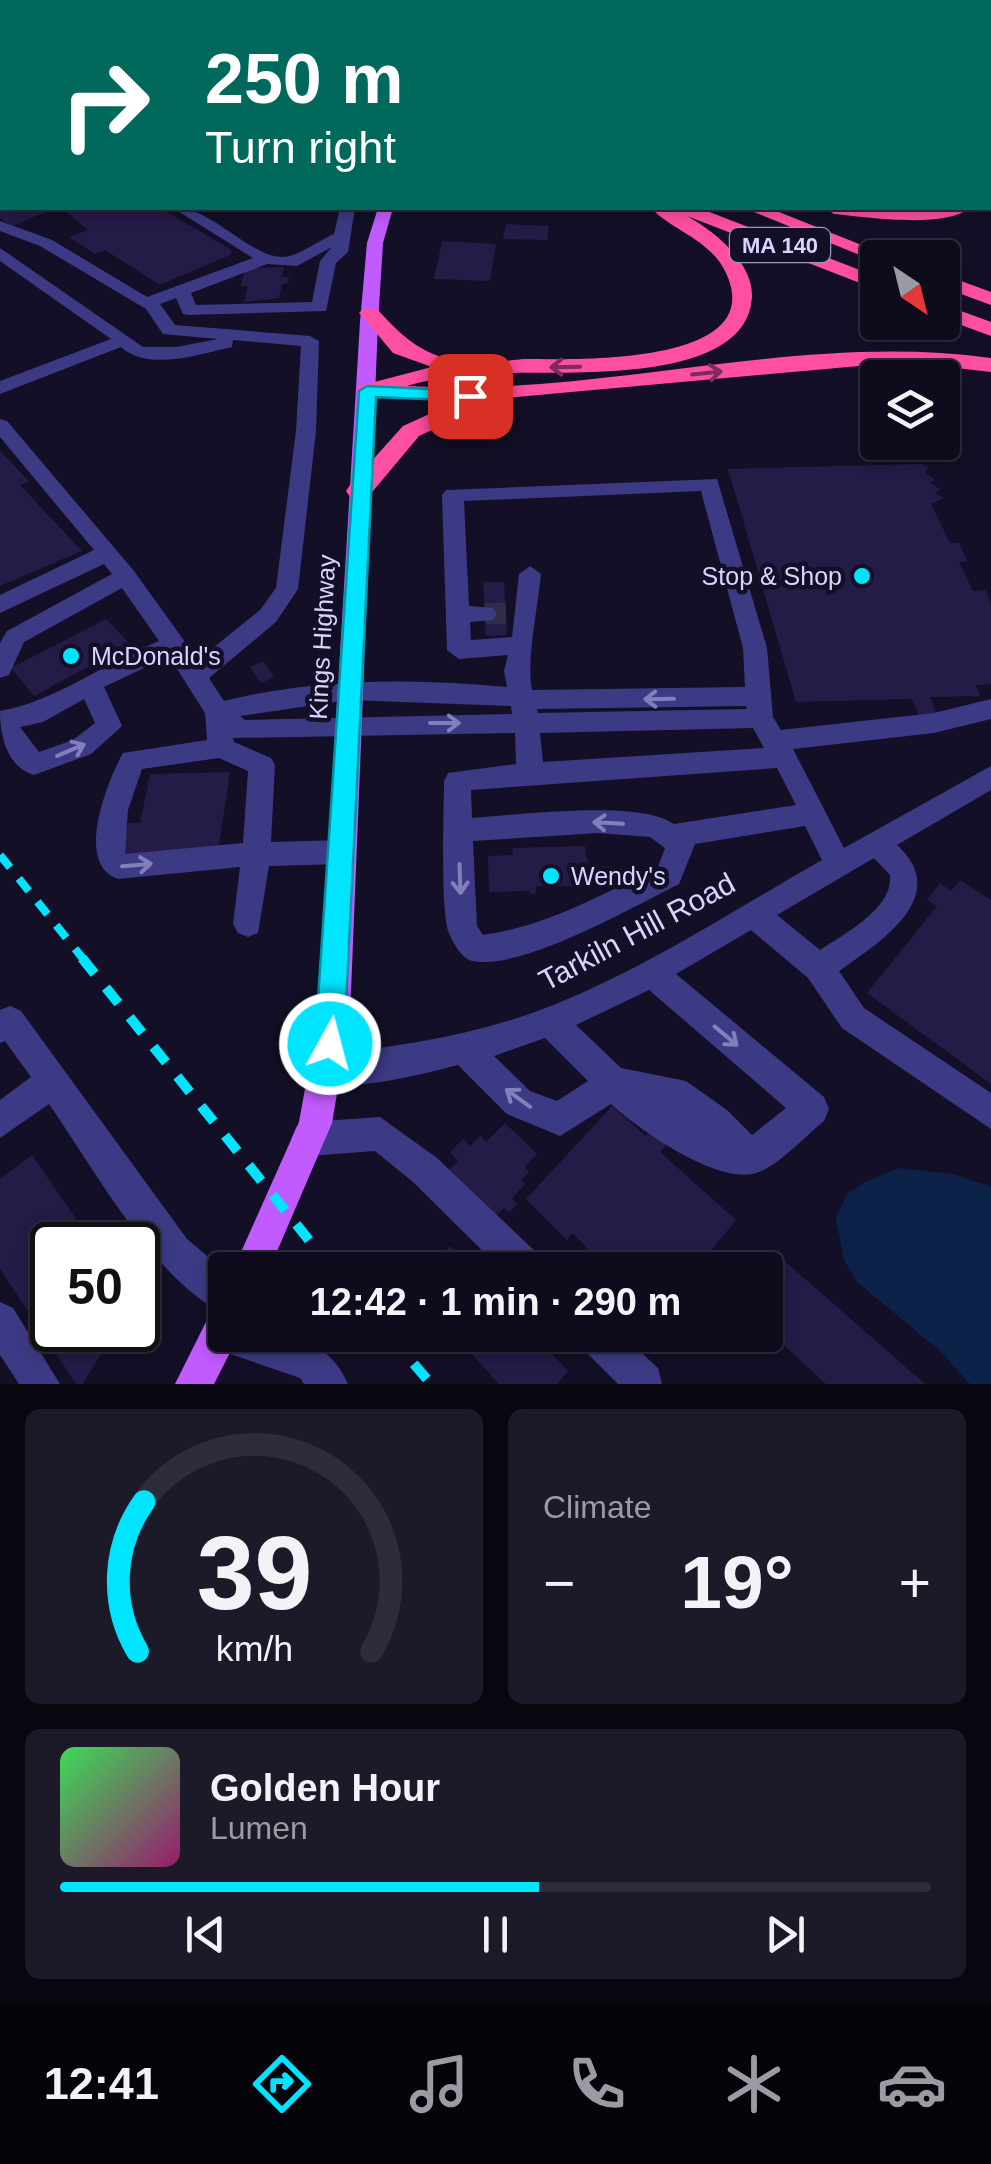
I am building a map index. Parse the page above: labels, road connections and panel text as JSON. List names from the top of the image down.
{
  "streets": {
    "highway": ["MA 140"],
    "main road": ["Kings Highway"],
    "street": ["Tarkiln Hill Road"]
  },
  "crossings": [
    ["Kings Highway", "Tarkiln Hill Road"]
  ],
  "places": ["Stop & Shop", "McDonald's", "Wendy's"],
  "north": "bottom right",
  "page": {
    "turn": ["250 m", "Turn right"],
    "limit": "50",
    "trip": "12:42 · 1 min · 290 m",
    "tile": "Climate",
    "heat": ["−", "19°", "+"],
    "song": ["Golden Hour", "Lumen"],
    "tabs": "12:41",
    "gauge": ["39", "km/h"]
  }
}
